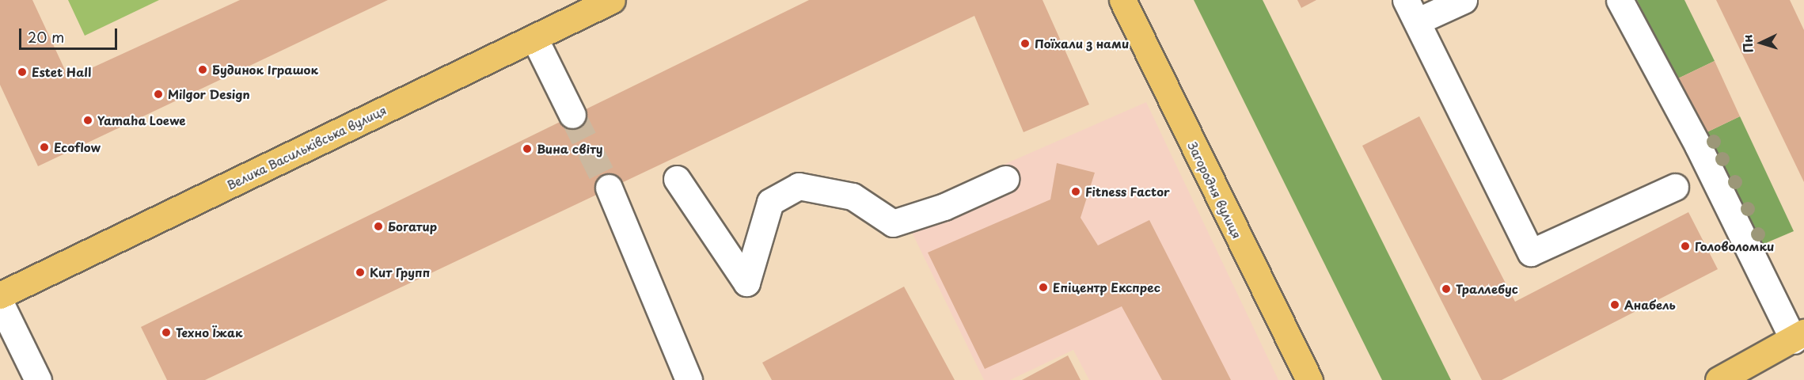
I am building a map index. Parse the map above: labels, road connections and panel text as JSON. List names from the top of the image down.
{
  "streets": {
    "main road": ["Велика Васильківська вулиця", "Загородня вулиця"]
  },
  "places": [
    "Поїхали з нами",
    "Будинок Iграшок",
    "Estet Hall",
    "Milgor Design",
    "Yamaha Loewe",
    "Ecoflow",
    "Вина світу",
    "Fitness Factor",
    "Богатир",
    "Головоломки",
    "Кит Групп",
    "Епіцентр Експрес",
    "Траллебус",
    "Анабель",
    "Техно Їжак"
  ],
  "scale_bar": "20 m",
  "north": "left"
}
